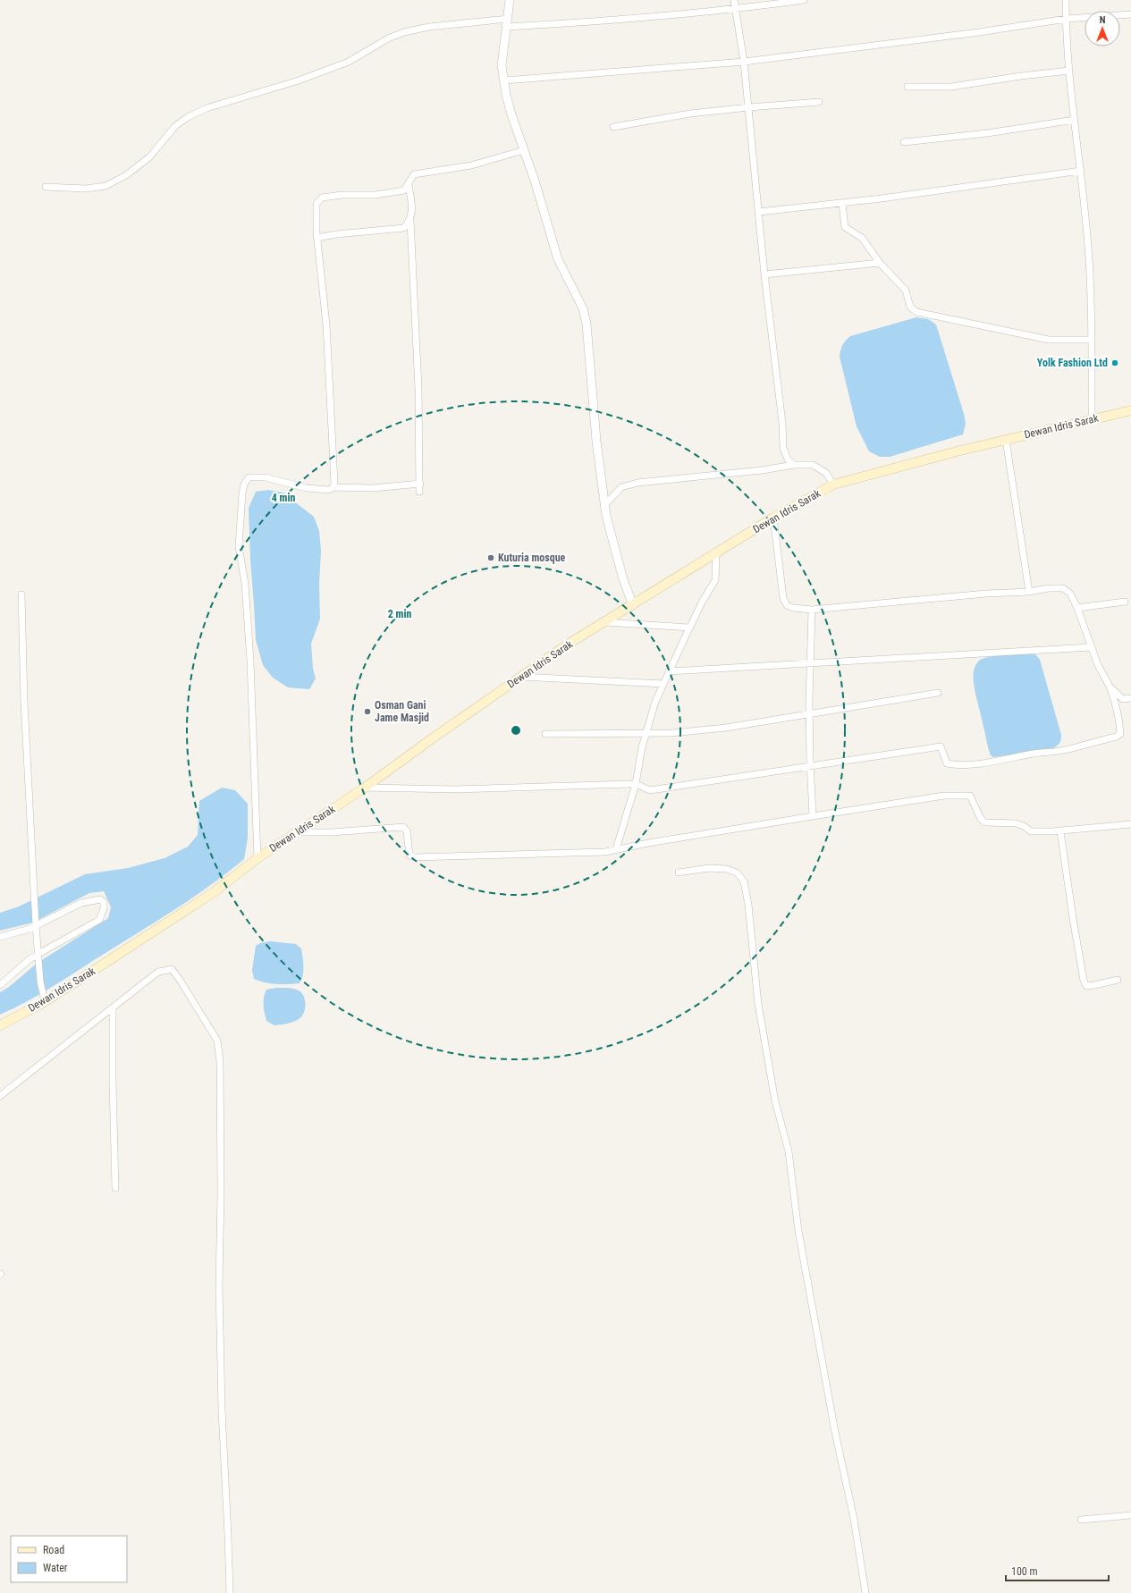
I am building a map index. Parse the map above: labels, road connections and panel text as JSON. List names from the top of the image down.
{
  "streets": {
    "main road": ["Dewan Idris Sarak"]
  },
  "places": ["Yolk Fashion Ltd", "Kuturia mosque", "Osman Gani Jame Masjid"],
  "legend": ["Road", "Water"],
  "scale_bar": "100 m",
  "north": "top",
  "rings": ["4 min", "2 min"]
}
